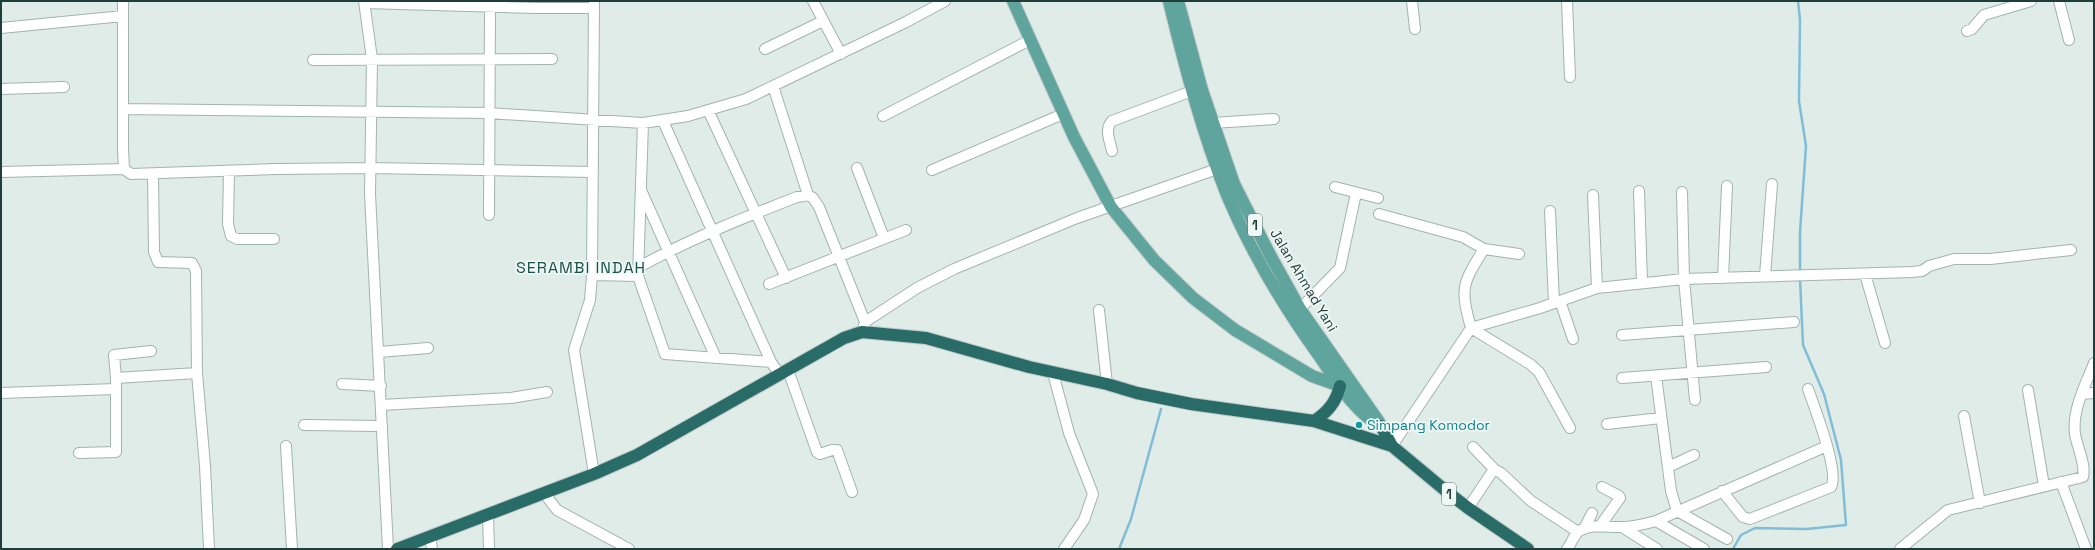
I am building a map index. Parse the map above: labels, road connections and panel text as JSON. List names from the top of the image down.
{
  "streets": {
    "highway": ["1"],
    "main road": ["Jalan Ahmad Yani"]
  },
  "crossings": [
    ["1", "Jalan Ahmad Yani"]
  ],
  "districts": ["SERAMBI INDAH"],
  "places": ["Simpang Komodor"]
}
